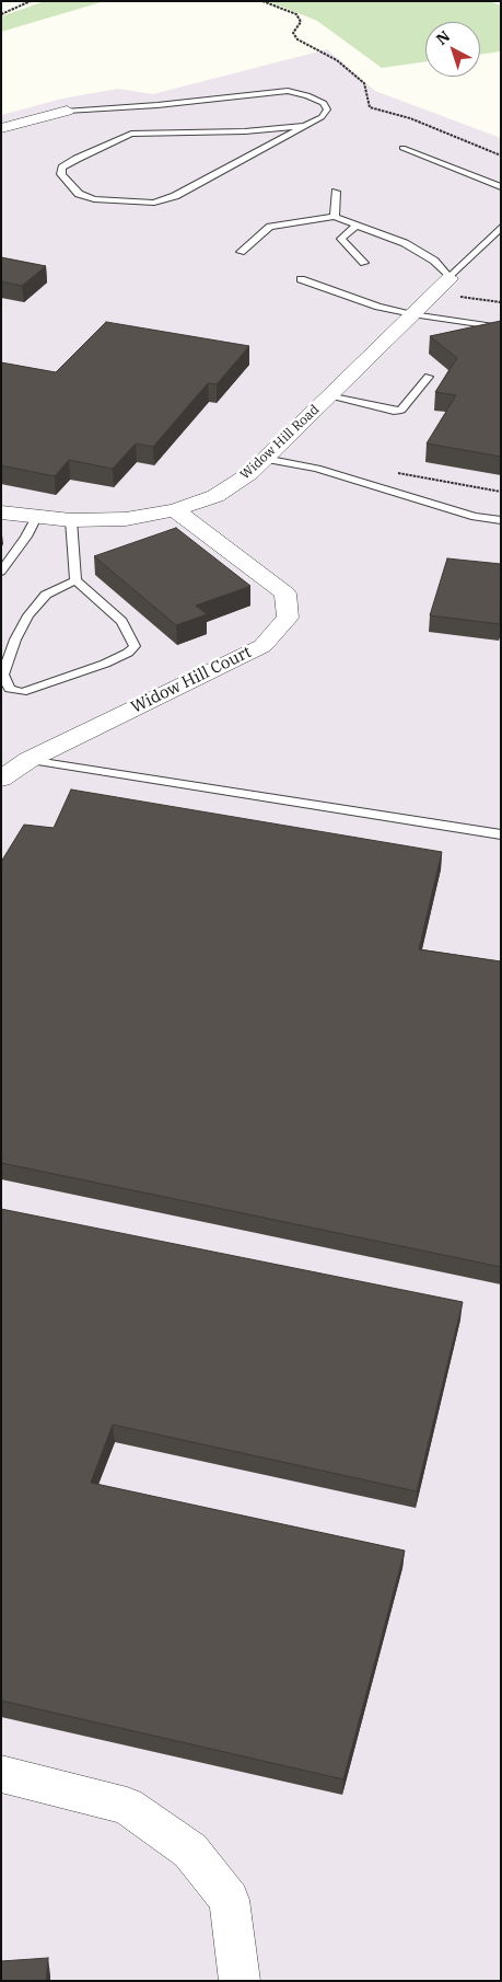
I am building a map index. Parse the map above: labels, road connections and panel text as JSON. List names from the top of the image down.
{
  "streets": {
    "street": ["Widow Hill Road", "Widow Hill Court"]
  },
  "crossings": [
    ["Widow Hill Road", "Widow Hill Court"]
  ],
  "north": "top left"
}
